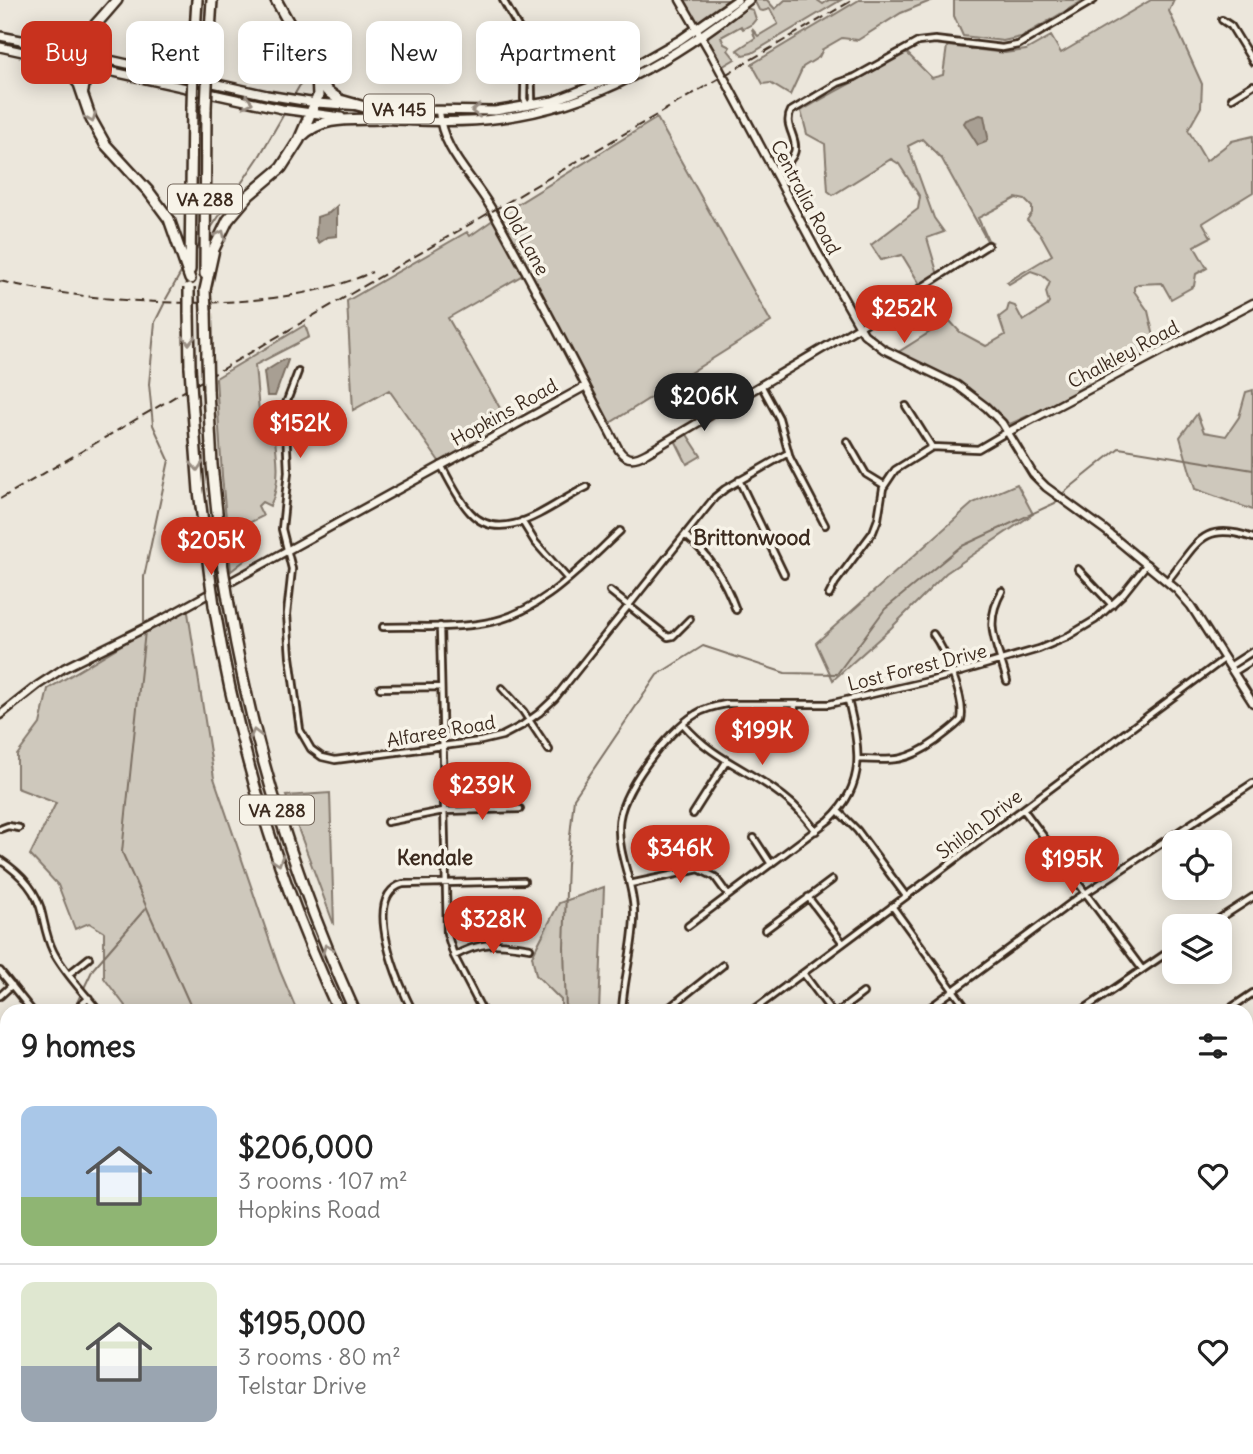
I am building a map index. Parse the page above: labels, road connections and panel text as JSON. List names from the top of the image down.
{
  "streets": {
    "highway": ["VA 288"],
    "main road": [
      "VA 145",
      "Centralia Road",
      "Old Lane",
      "Chalkley Road",
      "Hopkins Road"
    ],
    "street": ["Lost Forest Drive", "Alfaree Road", "Shiloh Drive"]
  },
  "crossings": [
    ["VA 145", "Centralia Road"],
    ["VA 145", "Old Lane"],
    ["Centralia Road", "Chalkley Road"],
    ["Centralia Road", "Hopkins Road"],
    ["Centralia Road", "Lost Forest Drive"],
    ["Centralia Road", "Shiloh Drive"],
    ["Old Lane", "Hopkins Road"],
    ["Hopkins Road", "Alfaree Road"]
  ],
  "districts": ["Brittonwood", "Kendale"],
  "page": {
    "chip": [
      "Buy",
      "Rent",
      "Filters",
      "New",
      "Apartment"
    ],
    "price": [
      "$252K",
      "$206K",
      "$152K",
      "$205K",
      "$199K",
      "$239K",
      "$346K",
      "$195K",
      "$328K"
    ],
    "heading": "9 homes",
    "list": [
      {
        "name": "$206,000",
        "note": "3 rooms · 107 m² · Hopkins Road"
      },
      {
        "name": "$195,000",
        "note": "3 rooms · 80 m² · Telstar Drive"
      }
    ]
  }
}
